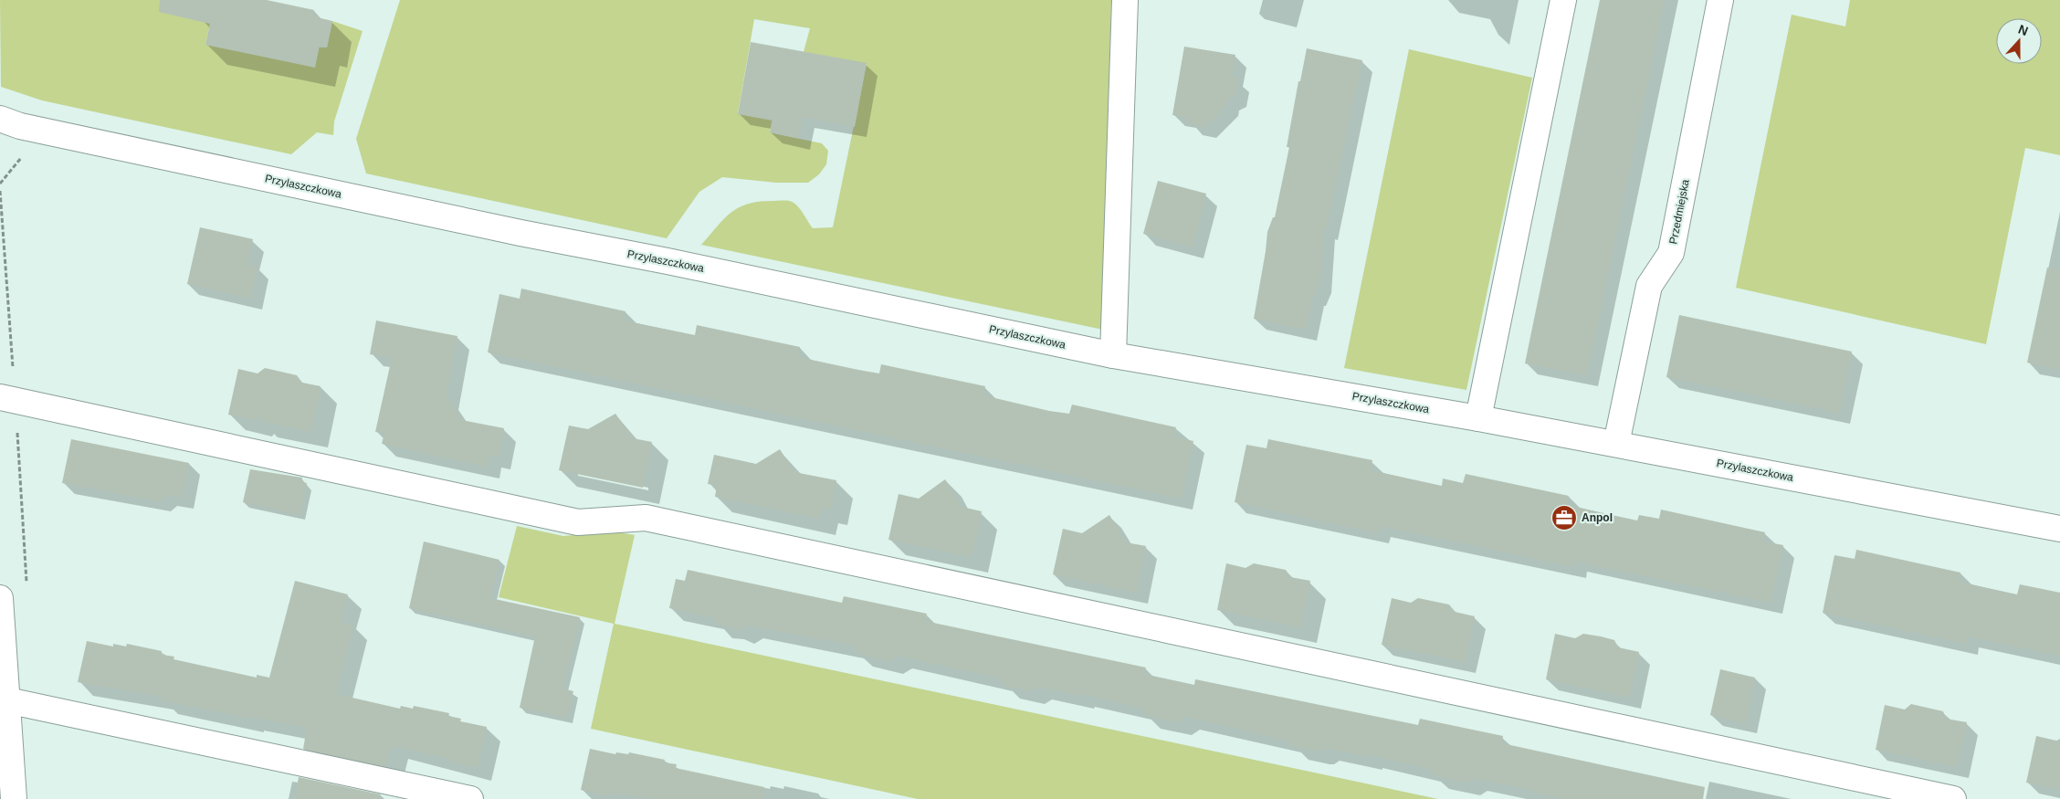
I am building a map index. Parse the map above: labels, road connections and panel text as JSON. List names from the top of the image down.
{
  "streets": {
    "street": ["Przylaszczkowa", "Przedmiejska"]
  },
  "crossings": [
    ["Przylaszczkowa", "Przedmiejska"]
  ],
  "places": {
    "office": ["Anpol"]
  },
  "north": "top"
}
